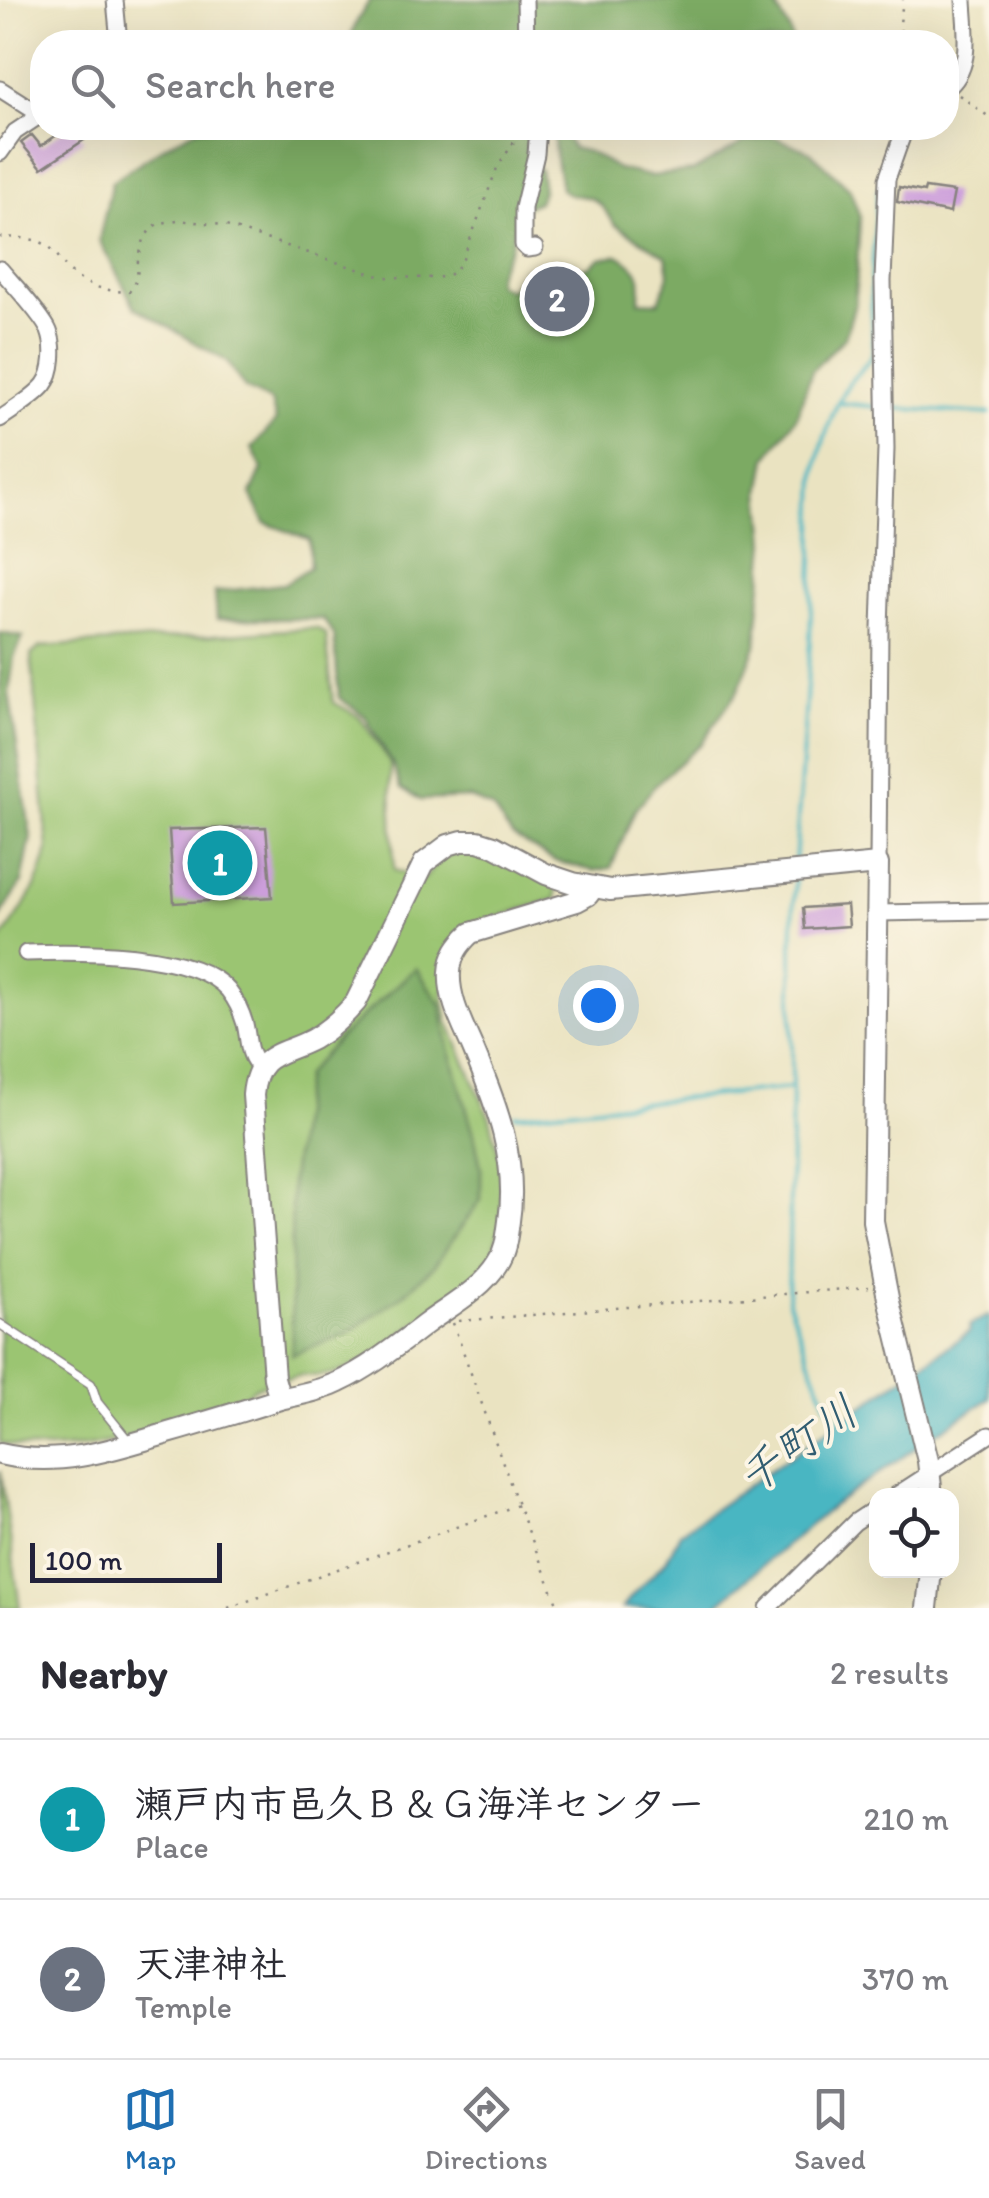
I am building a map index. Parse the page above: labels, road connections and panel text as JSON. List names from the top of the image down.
{
  "water": ["千町川"],
  "scale_bar": "100 m",
  "page": {
    "search": "Search here",
    "pins": ["2", "1"],
    "scale": "100 m",
    "heading": ["Nearby", "2 results"],
    "list": [
      {
        "mark": "1",
        "name": "瀬戸内市邑久Ｂ＆Ｇ海洋センター",
        "note": "Place",
        "value": "210 m"
      },
      {
        "mark": "2",
        "name": "天津神社",
        "note": "Temple",
        "value": "370 m"
      }
    ],
    "nav": ["Map", "Directions", "Saved"]
  }
}
